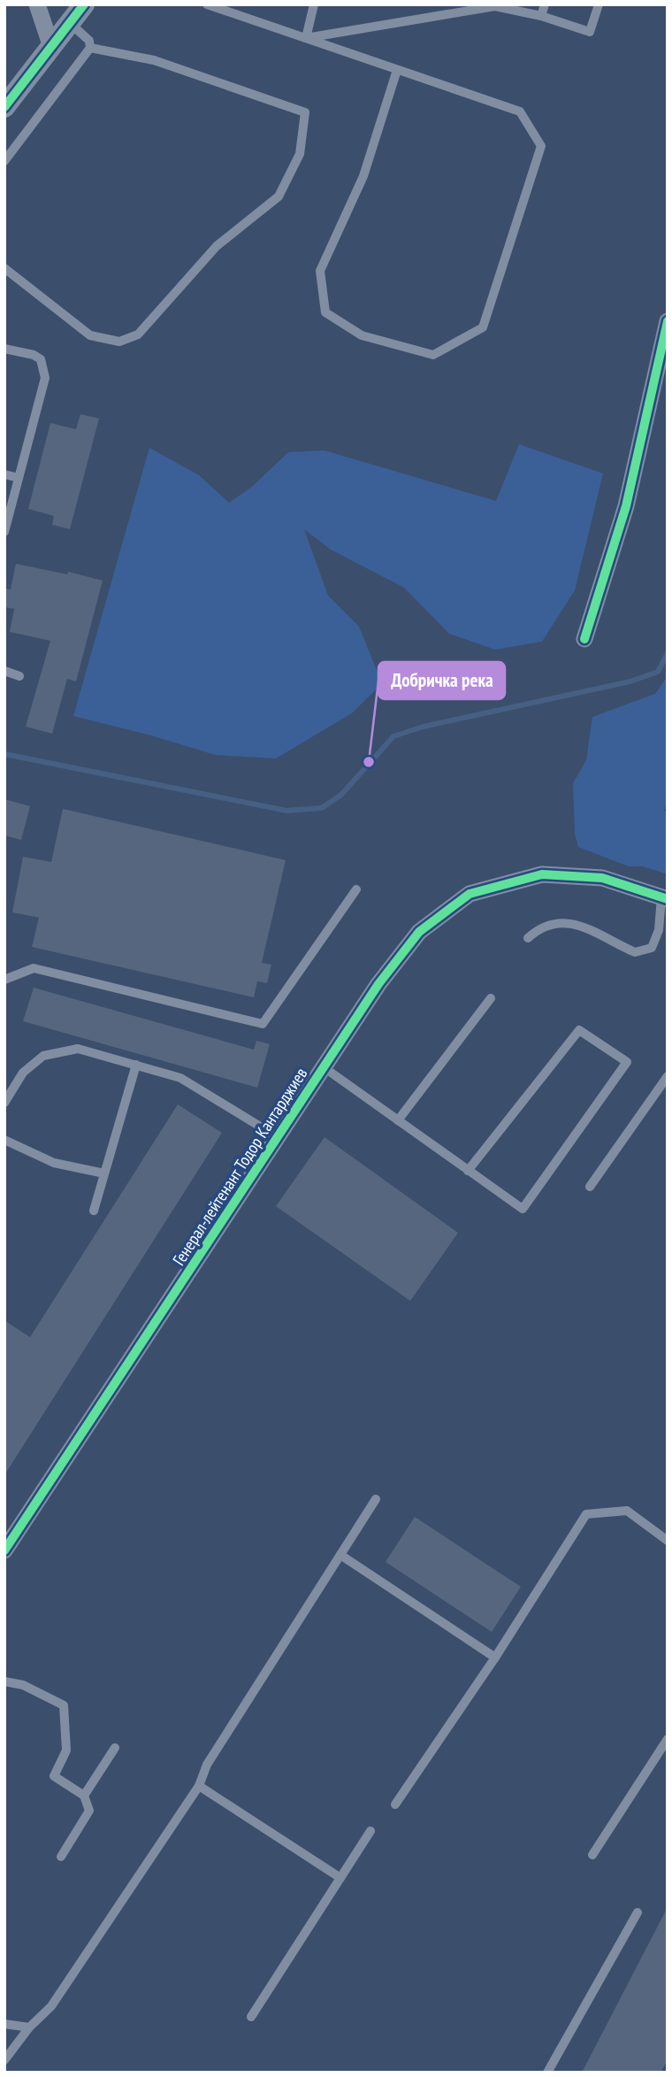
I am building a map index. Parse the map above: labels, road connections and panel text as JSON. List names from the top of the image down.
{
  "streets": {
    "street": ["Генерал-лейтенант Тодор Кантарджиев"]
  },
  "places": ["Добричка река"]
}
